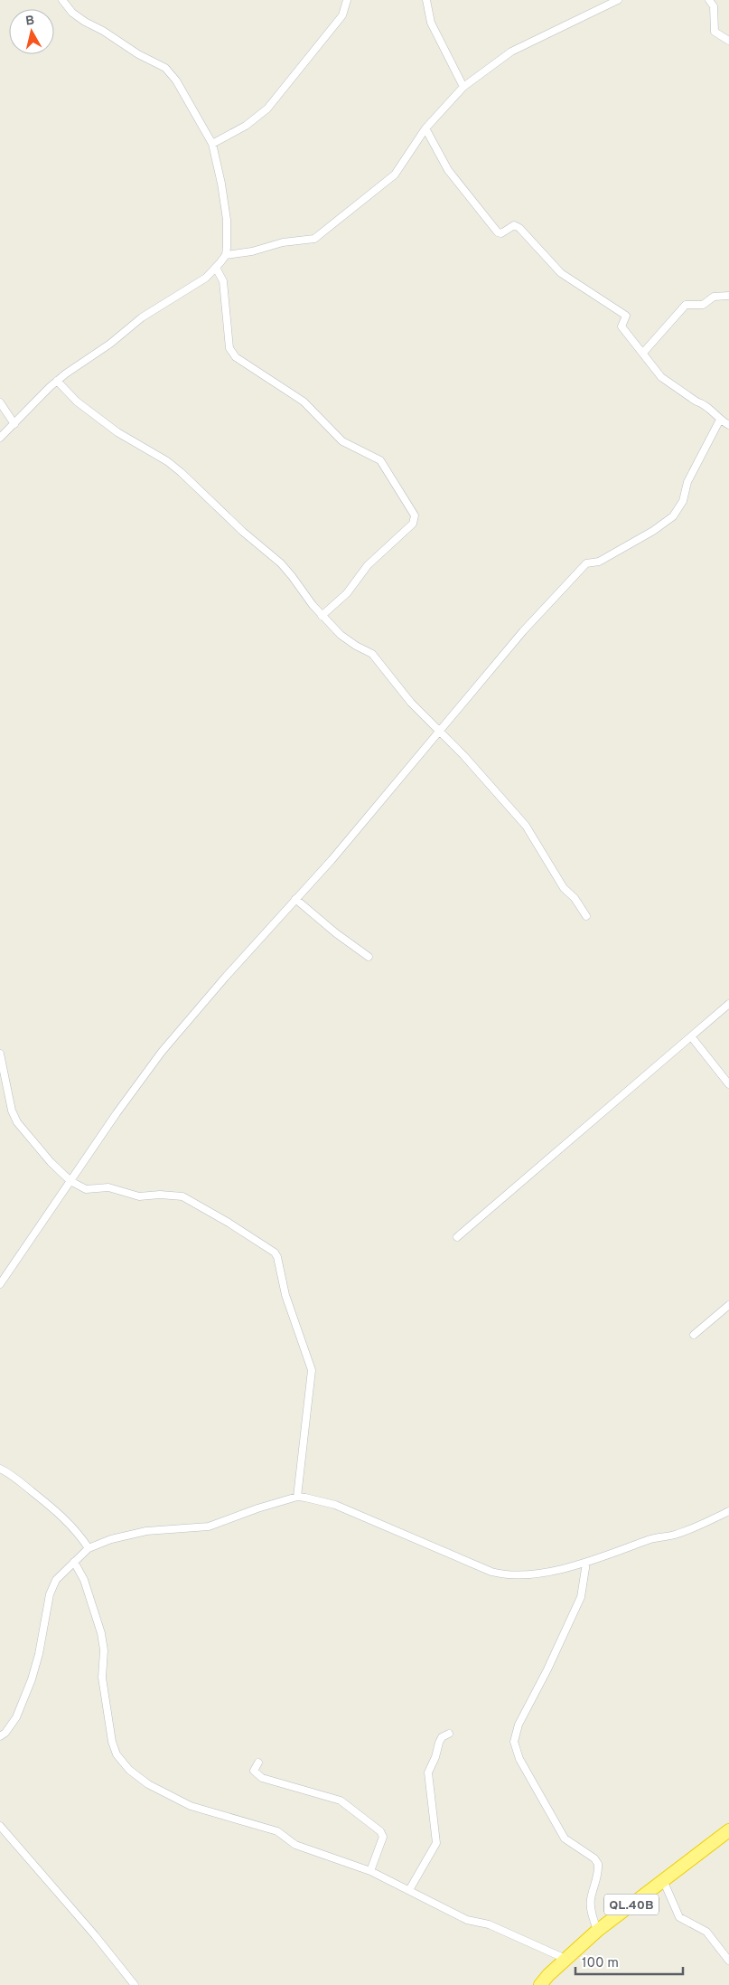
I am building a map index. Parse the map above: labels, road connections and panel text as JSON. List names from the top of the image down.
{
  "streets": {
    "highway": ["QL.40B"]
  },
  "scale_bar": "100 m",
  "north": "top"
}
